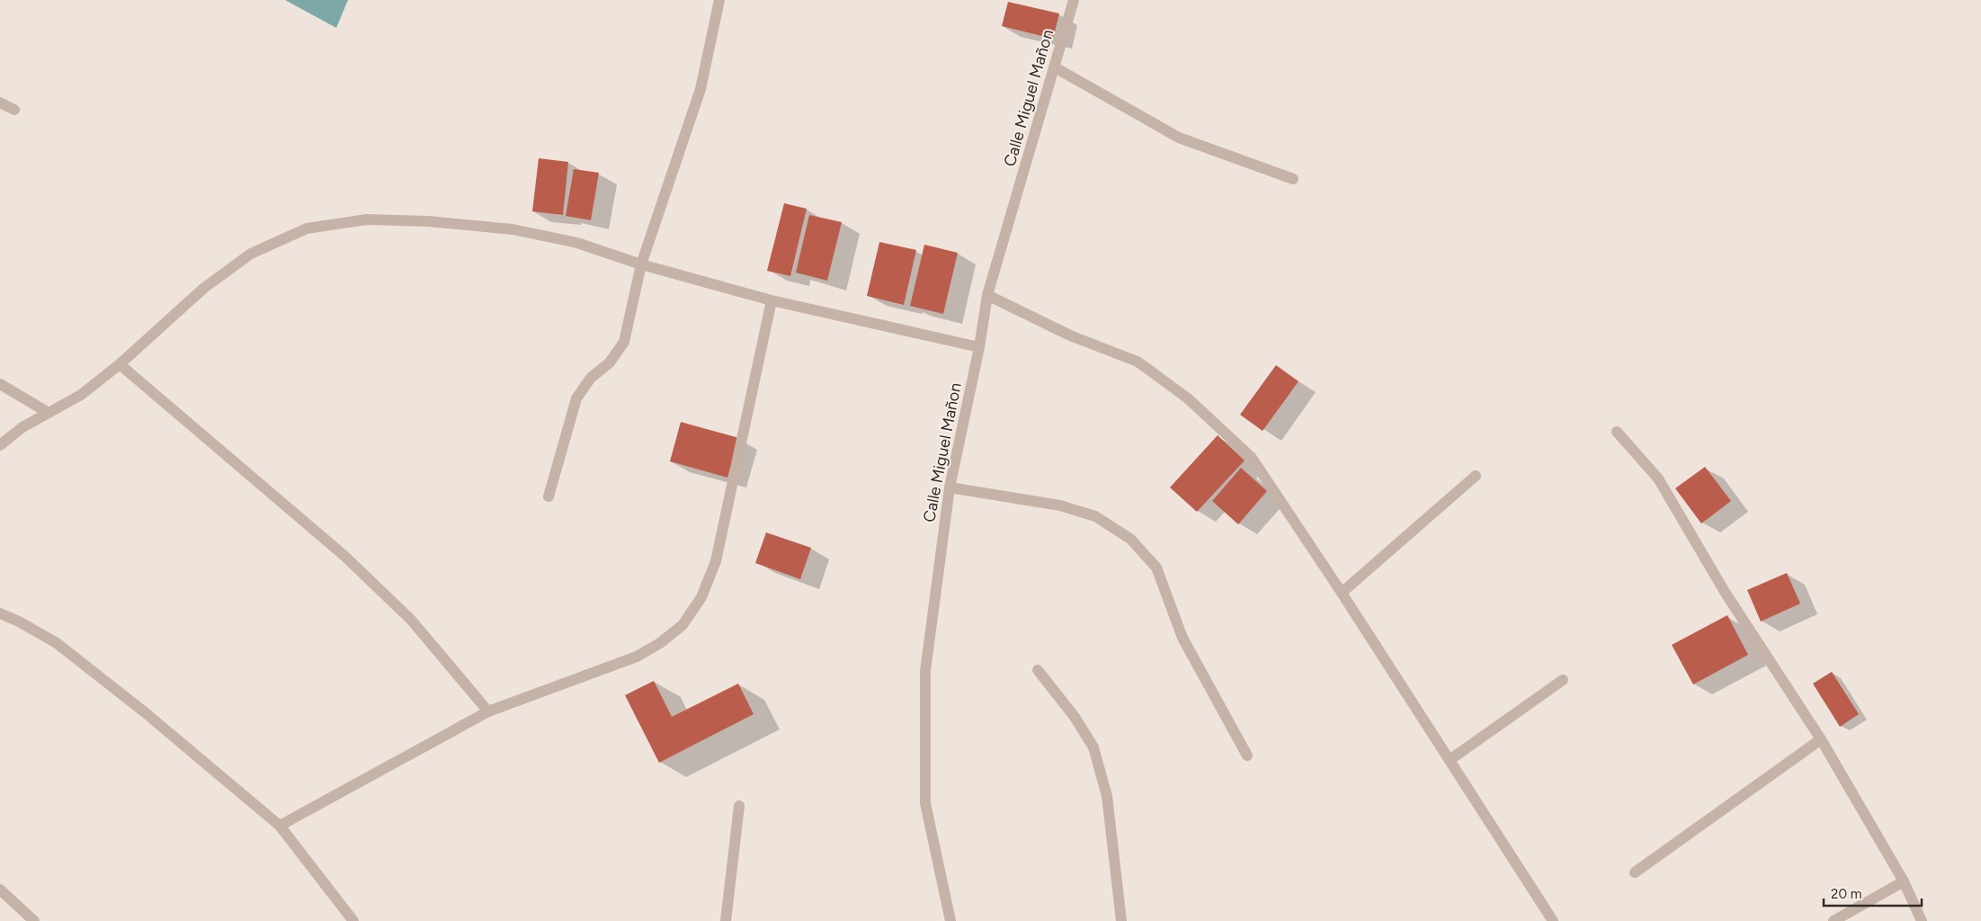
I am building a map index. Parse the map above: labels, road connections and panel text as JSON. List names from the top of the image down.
{
  "streets": {
    "street": ["Calle Miguel Mañon"]
  },
  "scale_bar": "20 m"
}
